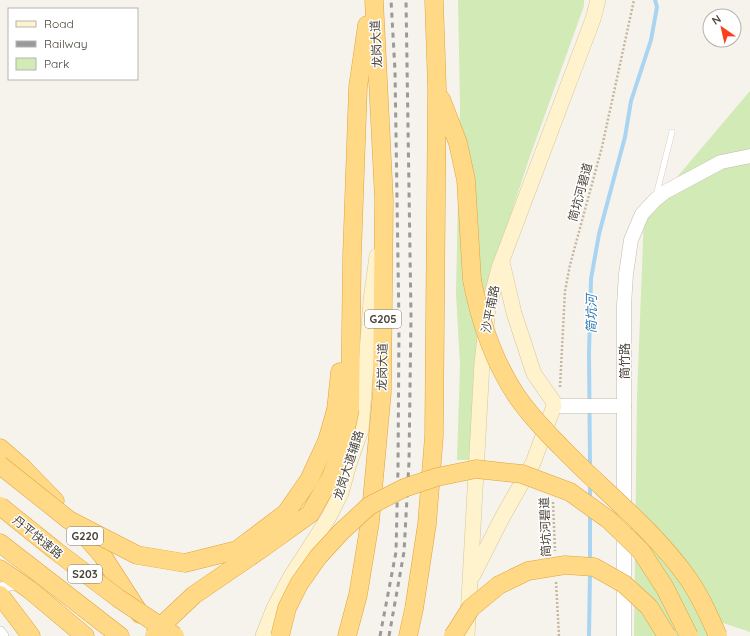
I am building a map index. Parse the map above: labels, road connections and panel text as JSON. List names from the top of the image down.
{
  "streets": {
    "highway": [
      "龙岗大道",
      "G205",
      "G220",
      "丹平快速路",
      "S203"
    ],
    "main road": ["沙平南路", "龙岗大道辅路"],
    "street": ["简竹路"],
    "path": ["简坑河碧道"]
  },
  "crossings": [
    ["龙岗大道", "龙岗大道辅路"]
  ],
  "water": ["简坑河"],
  "legend": ["Road", "Railway", "Park"],
  "north": "top left"
}
